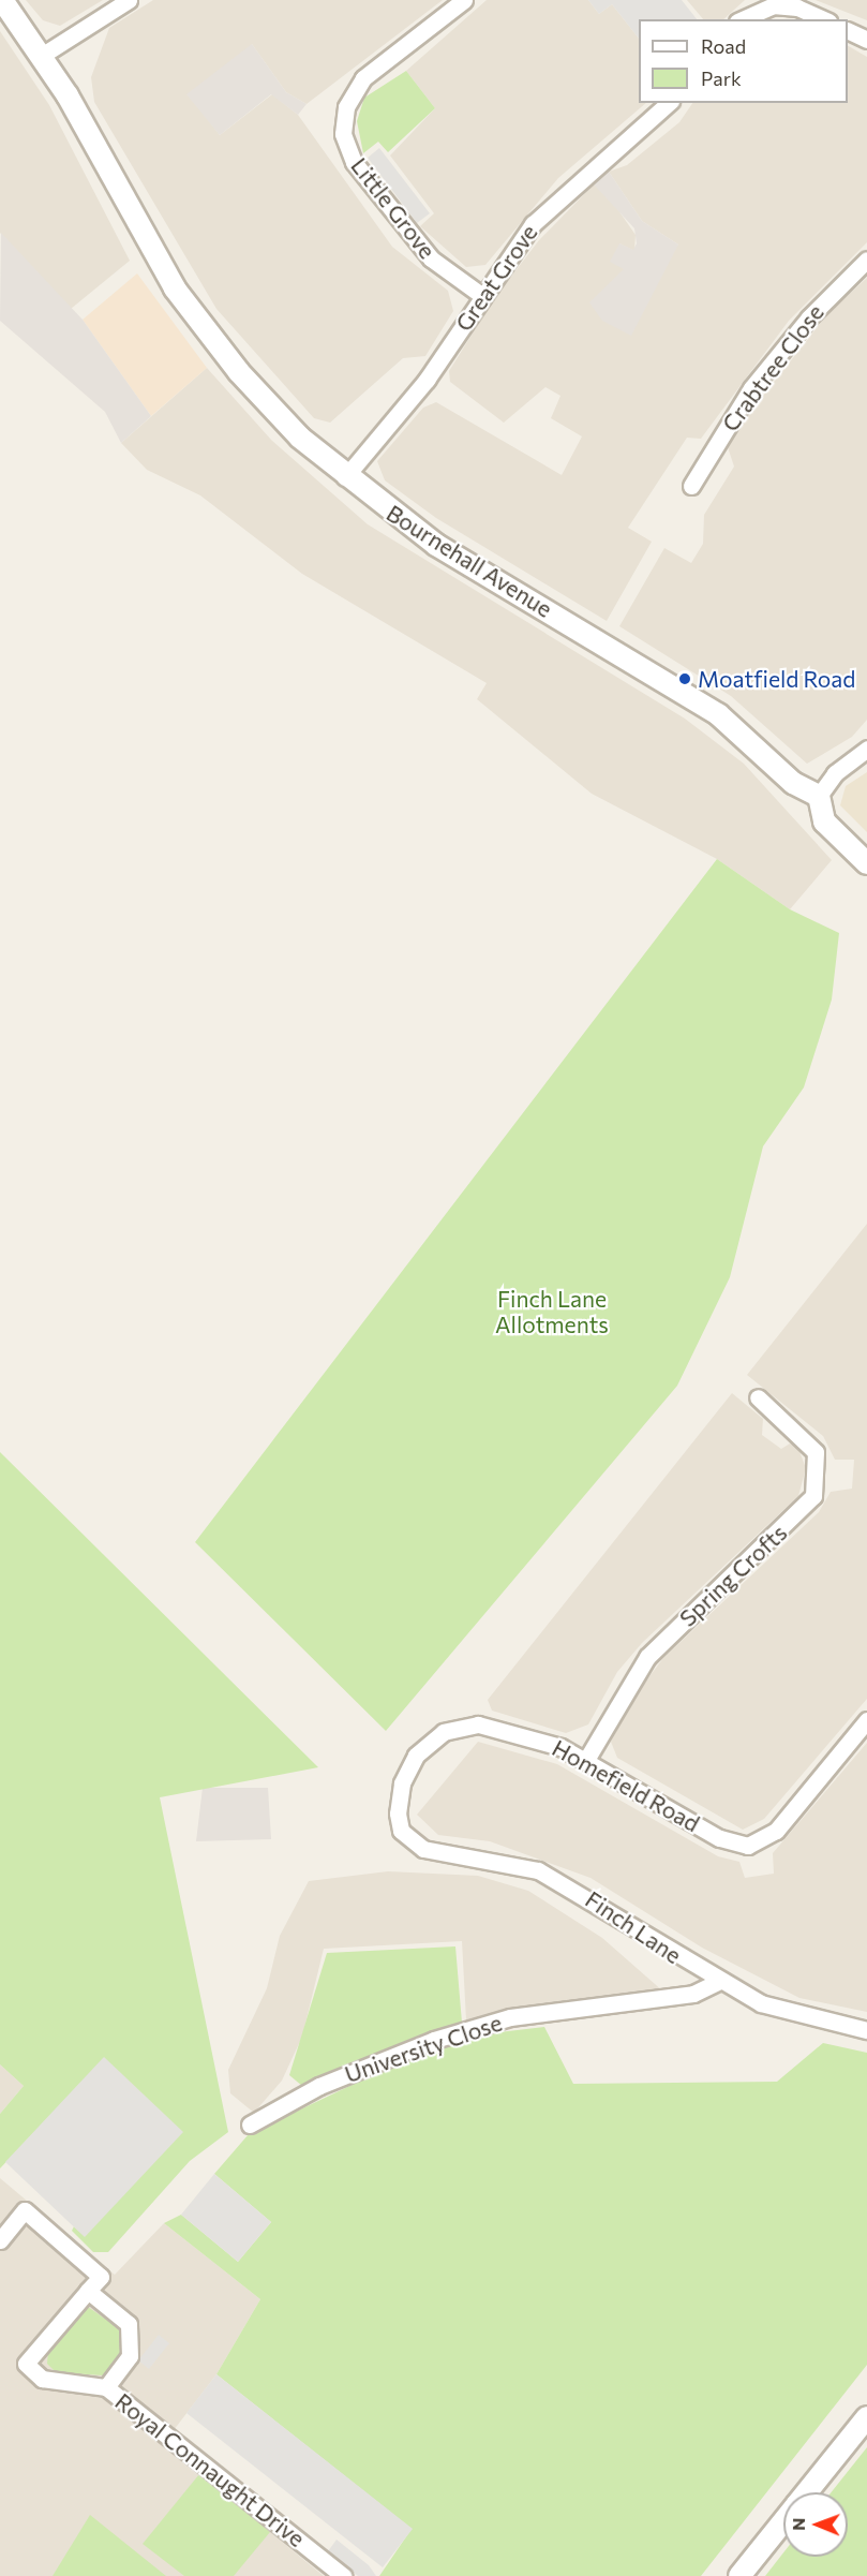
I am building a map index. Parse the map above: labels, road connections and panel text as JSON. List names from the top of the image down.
{
  "streets": {
    "street": [
      "Little Grove",
      "Great Grove",
      "Crabtree Close",
      "Bournehall Avenue",
      "Spring Crofts",
      "Homefield Road",
      "Finch Lane",
      "University Close",
      "Royal Connaught Drive"
    ]
  },
  "crossings": [
    ["Little Grove", "Great Grove"],
    ["Great Grove", "Bournehall Avenue"],
    ["Spring Crofts", "Homefield Road"],
    ["Homefield Road", "Finch Lane"],
    ["Finch Lane", "University Close"]
  ],
  "parks": ["Finch Lane Allotments"],
  "places": ["Moatfield Road"],
  "legend": ["Road", "Park"],
  "north": "left"
}
